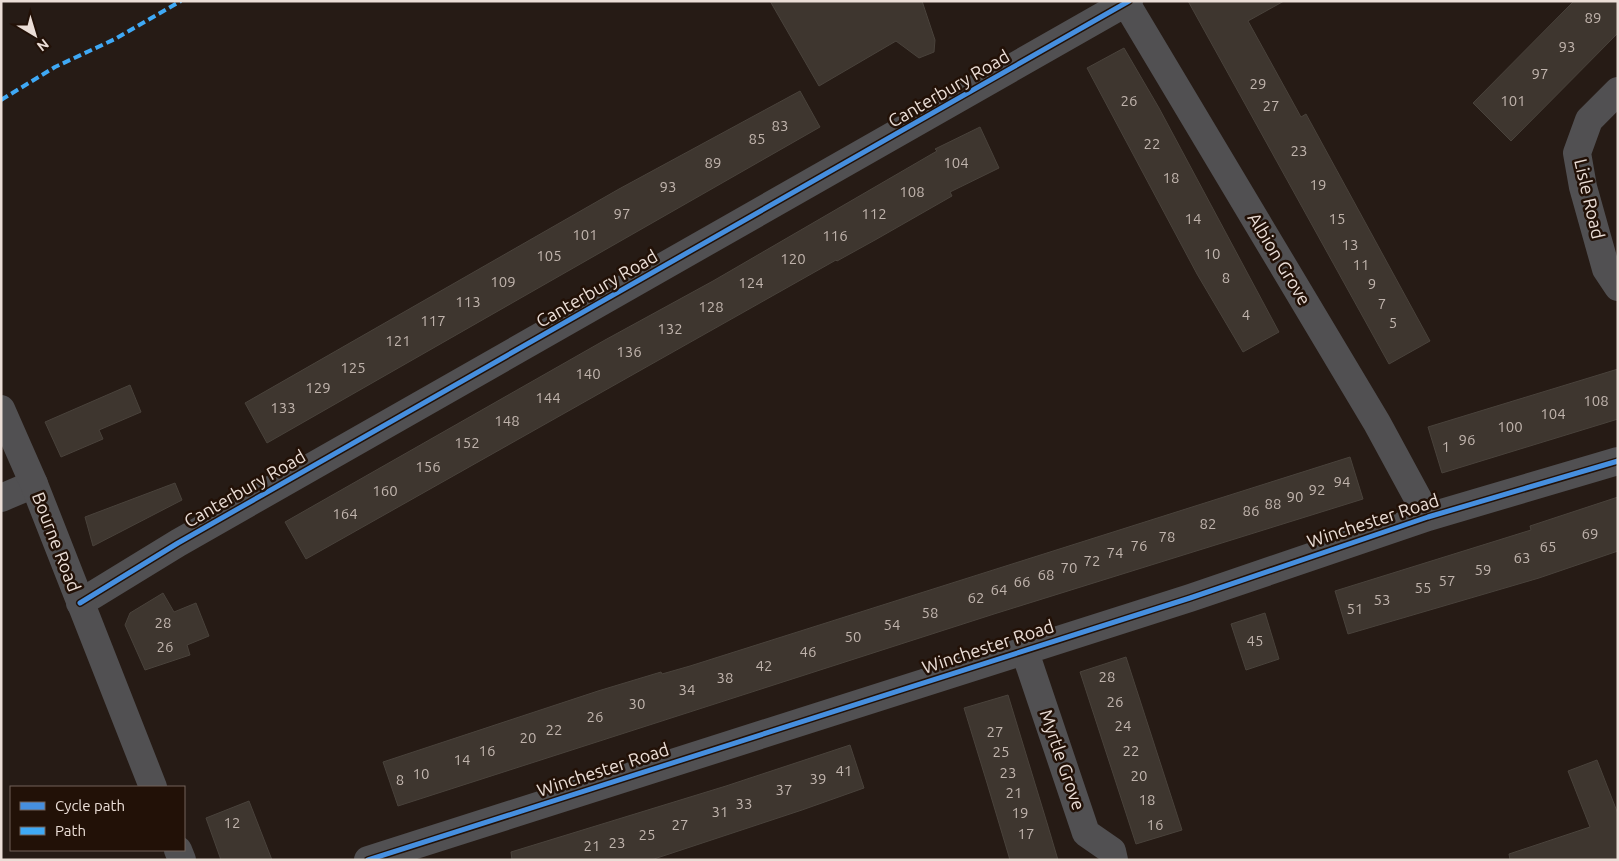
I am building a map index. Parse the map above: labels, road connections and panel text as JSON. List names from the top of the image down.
{
  "streets": {
    "street": [
      "Canterbury Road",
      "Lisle Road",
      "Albion Grove",
      "Winchester Road",
      "Bourne Road",
      "Myrtle Grove"
    ]
  },
  "crossings": [
    ["Canterbury Road", "Albion Grove"],
    ["Canterbury Road", "Bourne Road"],
    ["Albion Grove", "Winchester Road"],
    ["Winchester Road", "Myrtle Grove"]
  ],
  "house_numbers": [
    "89",
    "93",
    "97",
    "29",
    "26",
    "101",
    "27",
    "83",
    "85",
    "22",
    "23",
    "89",
    "104",
    "18",
    "19",
    "93",
    "108",
    "97",
    "112",
    "14",
    "15",
    "101",
    "116",
    "13",
    "10",
    "105",
    "120",
    "11",
    "8",
    "109",
    "124",
    "9",
    "113",
    "7",
    "128",
    "4",
    "117",
    "5",
    "132",
    "121",
    "136",
    "125",
    "140",
    "129",
    "144",
    "108",
    "133",
    "104",
    "148",
    "100",
    "96",
    "152",
    "1",
    "156",
    "94",
    "92",
    "160",
    "90",
    "88",
    "86",
    "164",
    "82",
    "69",
    "78",
    "76",
    "65",
    "74",
    "63",
    "72",
    "70",
    "59",
    "68",
    "57",
    "66",
    "55",
    "64",
    "62",
    "53",
    "51",
    "58",
    "28",
    "54",
    "50",
    "45",
    "26",
    "46",
    "42",
    "28",
    "38",
    "34",
    "26",
    "30",
    "26",
    "24",
    "22",
    "27",
    "20",
    "16",
    "22",
    "25",
    "14",
    "41",
    "23",
    "10",
    "20",
    "39",
    "8",
    "37",
    "21",
    "18",
    "33",
    "31",
    "19",
    "12",
    "27",
    "16",
    "17",
    "25",
    "23",
    "21"
  ],
  "legend": ["Cycle path", "Path"],
  "north": "bottom right"
}
